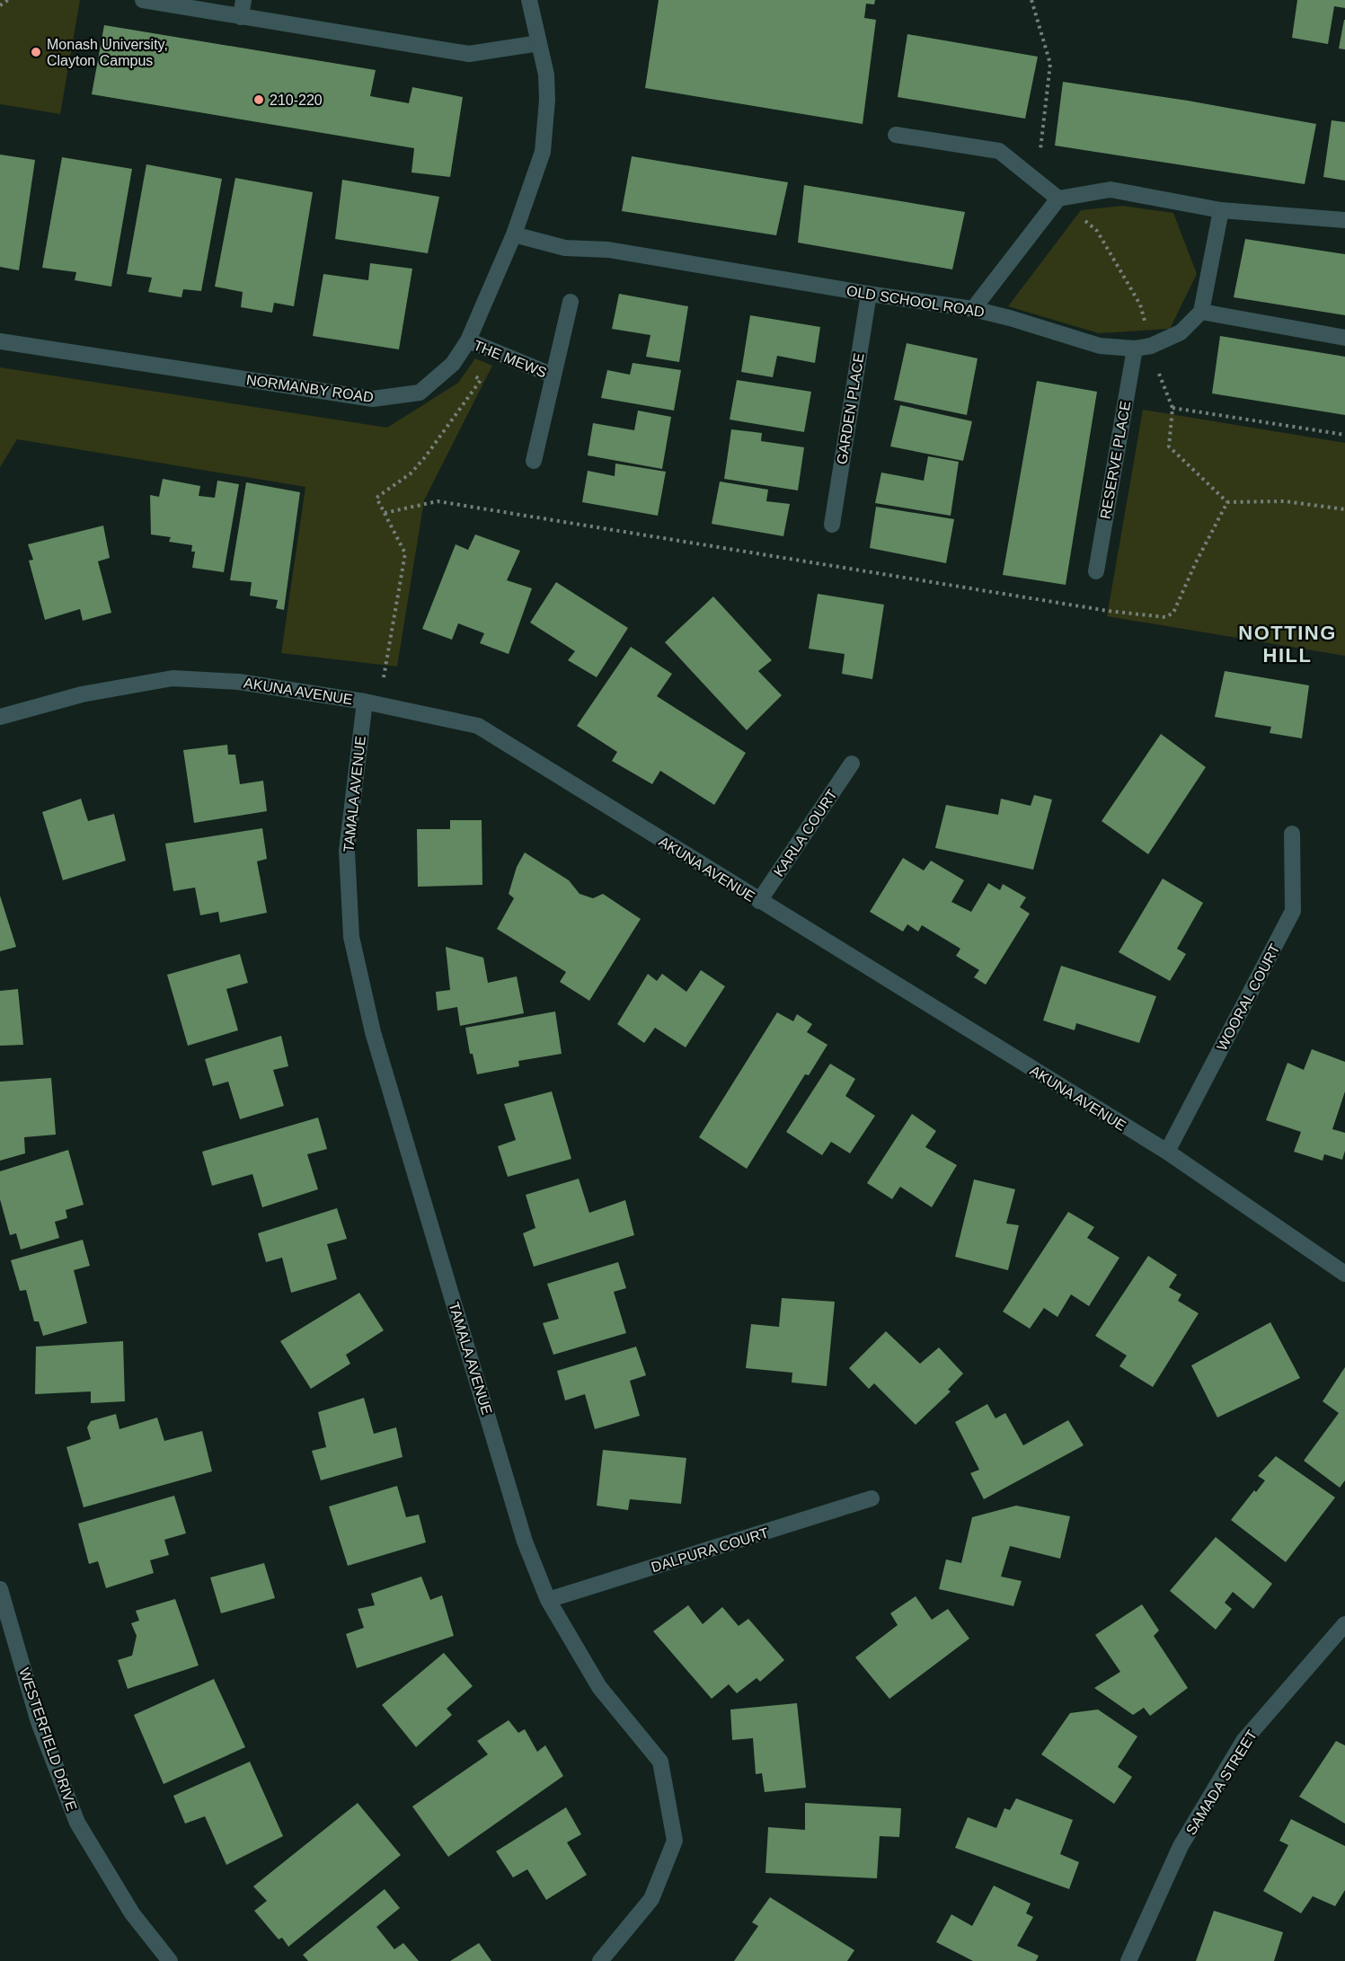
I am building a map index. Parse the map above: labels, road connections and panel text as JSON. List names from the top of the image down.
{
  "streets": {
    "street": [
      "OLD SCHOOL ROAD",
      "THE MEWS",
      "NORMANBY ROAD",
      "GARDEN PLACE",
      "RESERVE PLACE",
      "AKUNA AVENUE",
      "TAMALA AVENUE",
      "KARLA COURT",
      "WOORAL COURT",
      "DALPURA COURT",
      "WESTERFIELD DRIVE",
      "SAMADA STREET"
    ]
  },
  "crossings": [
    ["OLD SCHOOL ROAD", "NORMANBY ROAD"],
    ["OLD SCHOOL ROAD", "GARDEN PLACE"],
    ["OLD SCHOOL ROAD", "RESERVE PLACE"],
    ["THE MEWS", "NORMANBY ROAD"],
    ["AKUNA AVENUE", "TAMALA AVENUE"],
    ["AKUNA AVENUE", "KARLA COURT"],
    ["AKUNA AVENUE", "WOORAL COURT"],
    ["TAMALA AVENUE", "DALPURA COURT"]
  ],
  "districts": ["NOTTING HILL"],
  "places": ["Monash University, Clayton Campus", "210-220"]
}
